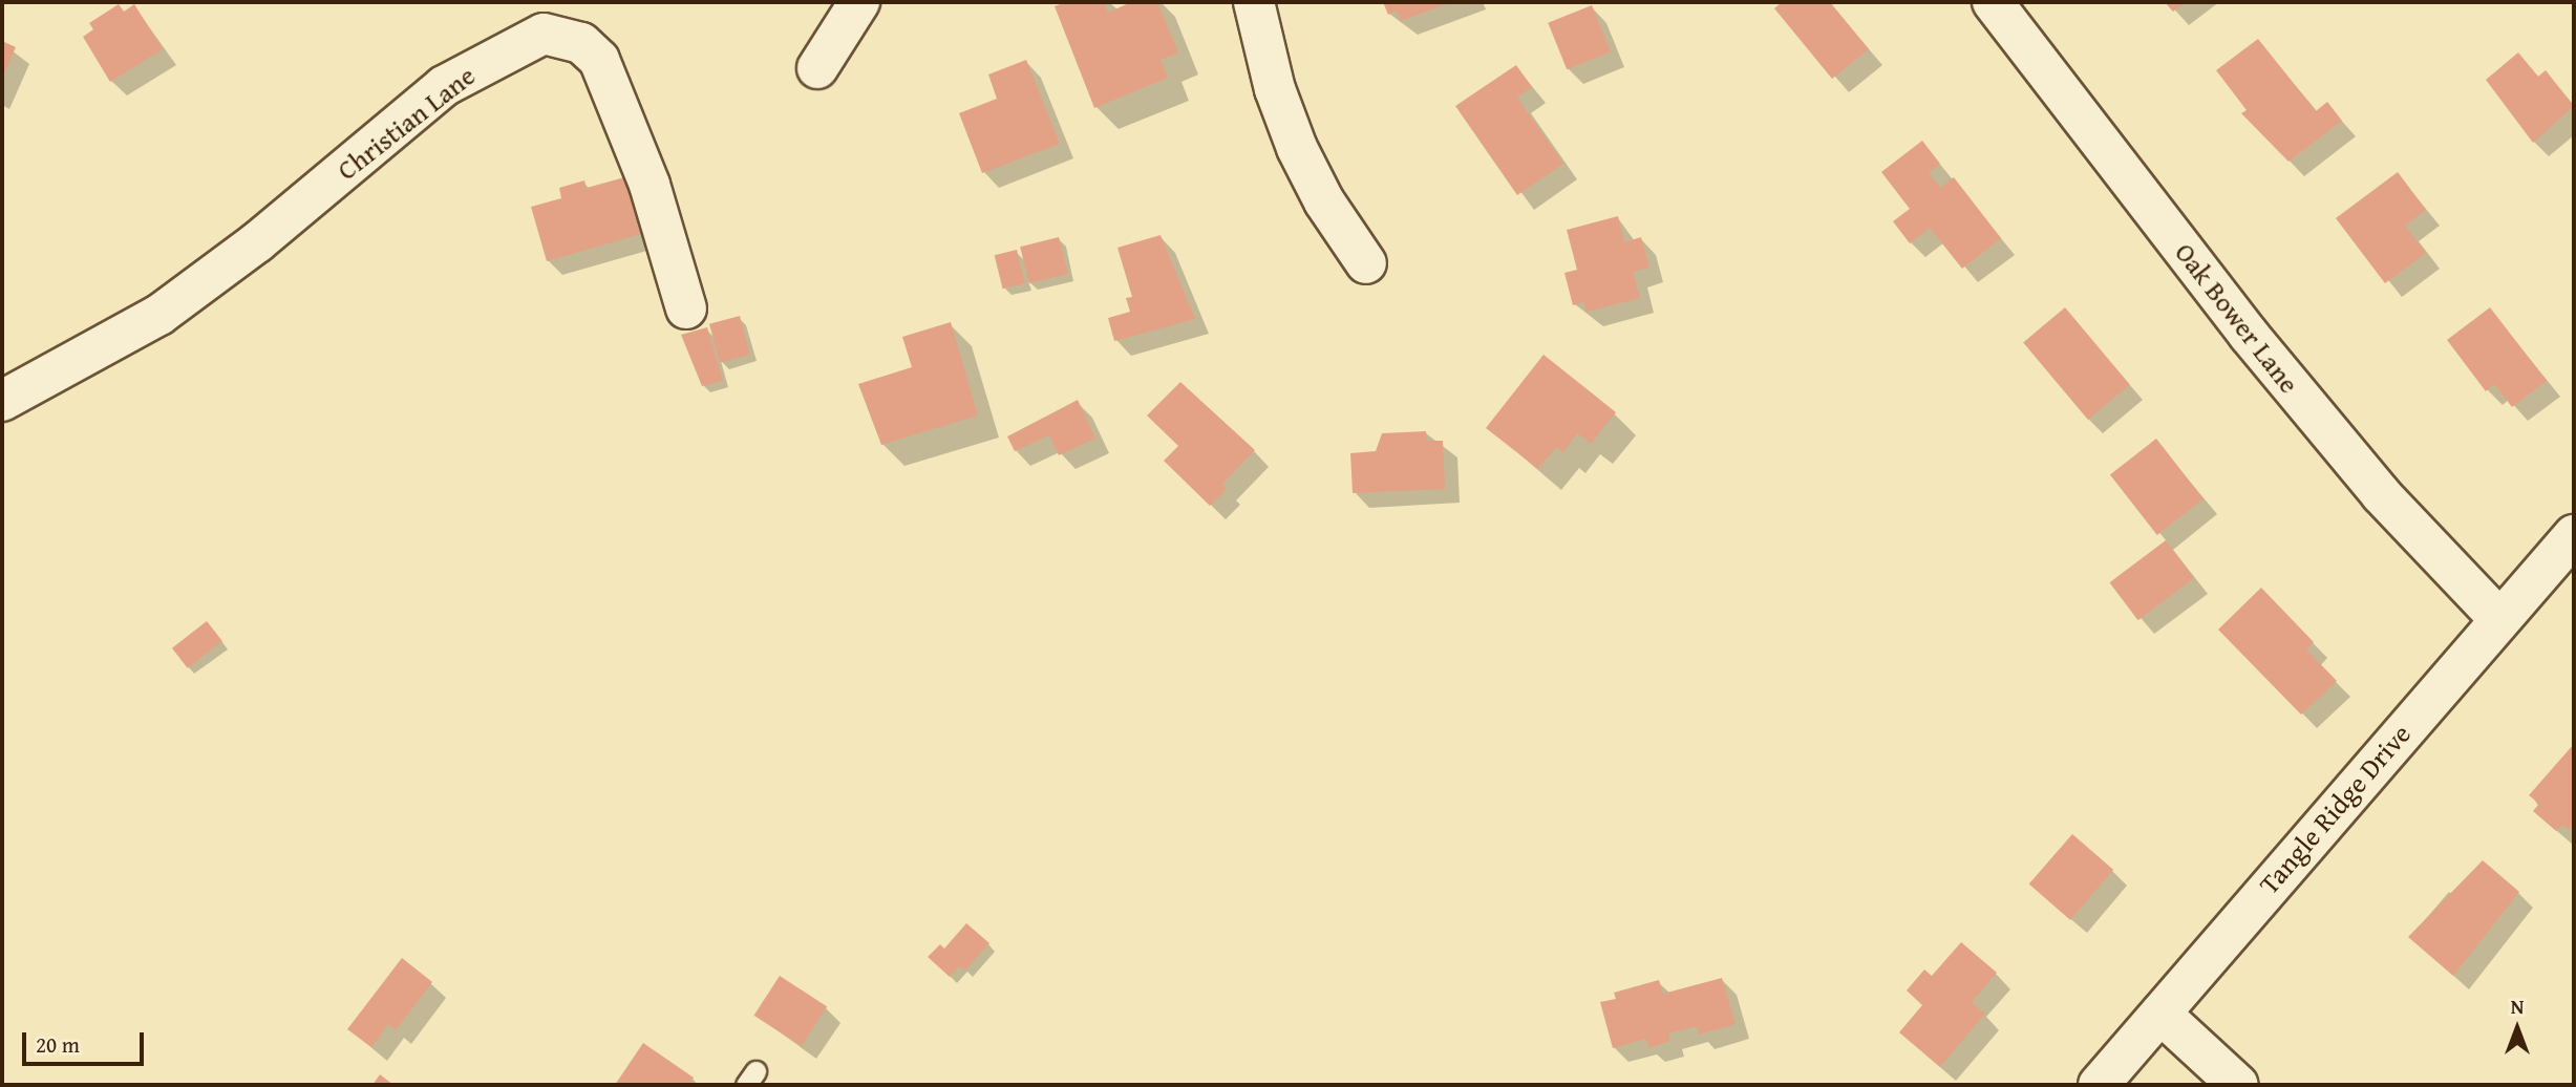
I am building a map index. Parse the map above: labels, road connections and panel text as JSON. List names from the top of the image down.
{
  "streets": {
    "street": ["Christian Lane", "Oak Bower Lane", "Tangle Ridge Drive"]
  },
  "crossings": [
    ["Oak Bower Lane", "Tangle Ridge Drive"]
  ],
  "scale_bar": "20 m",
  "north": "top"
}
